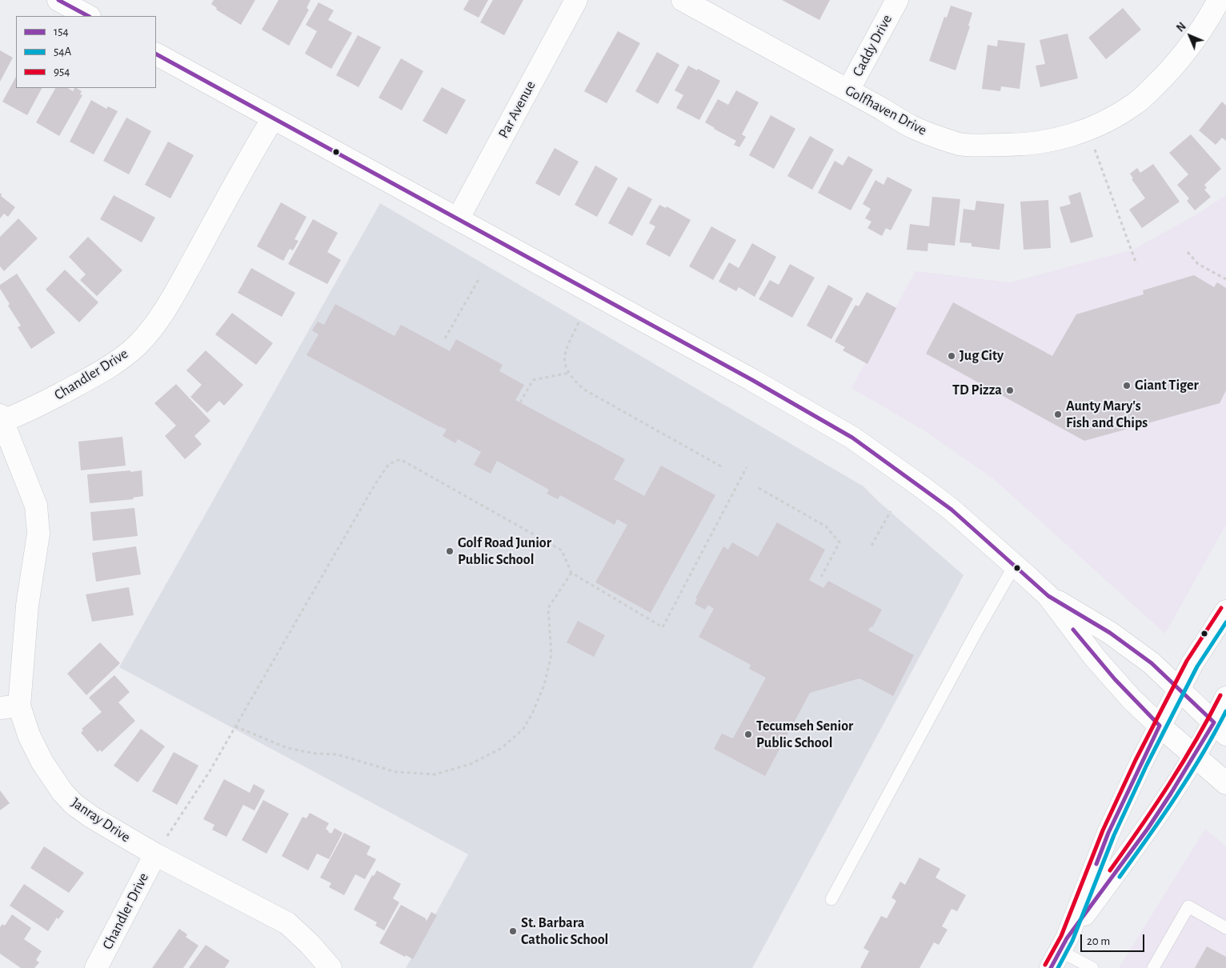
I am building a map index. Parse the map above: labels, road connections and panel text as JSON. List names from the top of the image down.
{
  "streets": {
    "street": [
      "Caddy Drive",
      "Par Avenue",
      "Golfhaven Drive",
      "Chandler Drive",
      "Janray Drive"
    ]
  },
  "crossings": [
    ["Caddy Drive", "Golfhaven Drive"],
    ["Chandler Drive", "Janray Drive"]
  ],
  "places": [
    "Jug City",
    "Giant Tiger",
    "TD Pizza",
    "Aunty Mary's Fish and Chips",
    "Golf Road Junior Public School",
    "Tecumseh Senior Public School",
    "St. Barbara Catholic School"
  ],
  "lines": ["transit line 154", "transit line 954", "transit line 54A"],
  "legend": ["154", "54A", "954"],
  "scale_bar": "20 m",
  "north": "top left"
}
